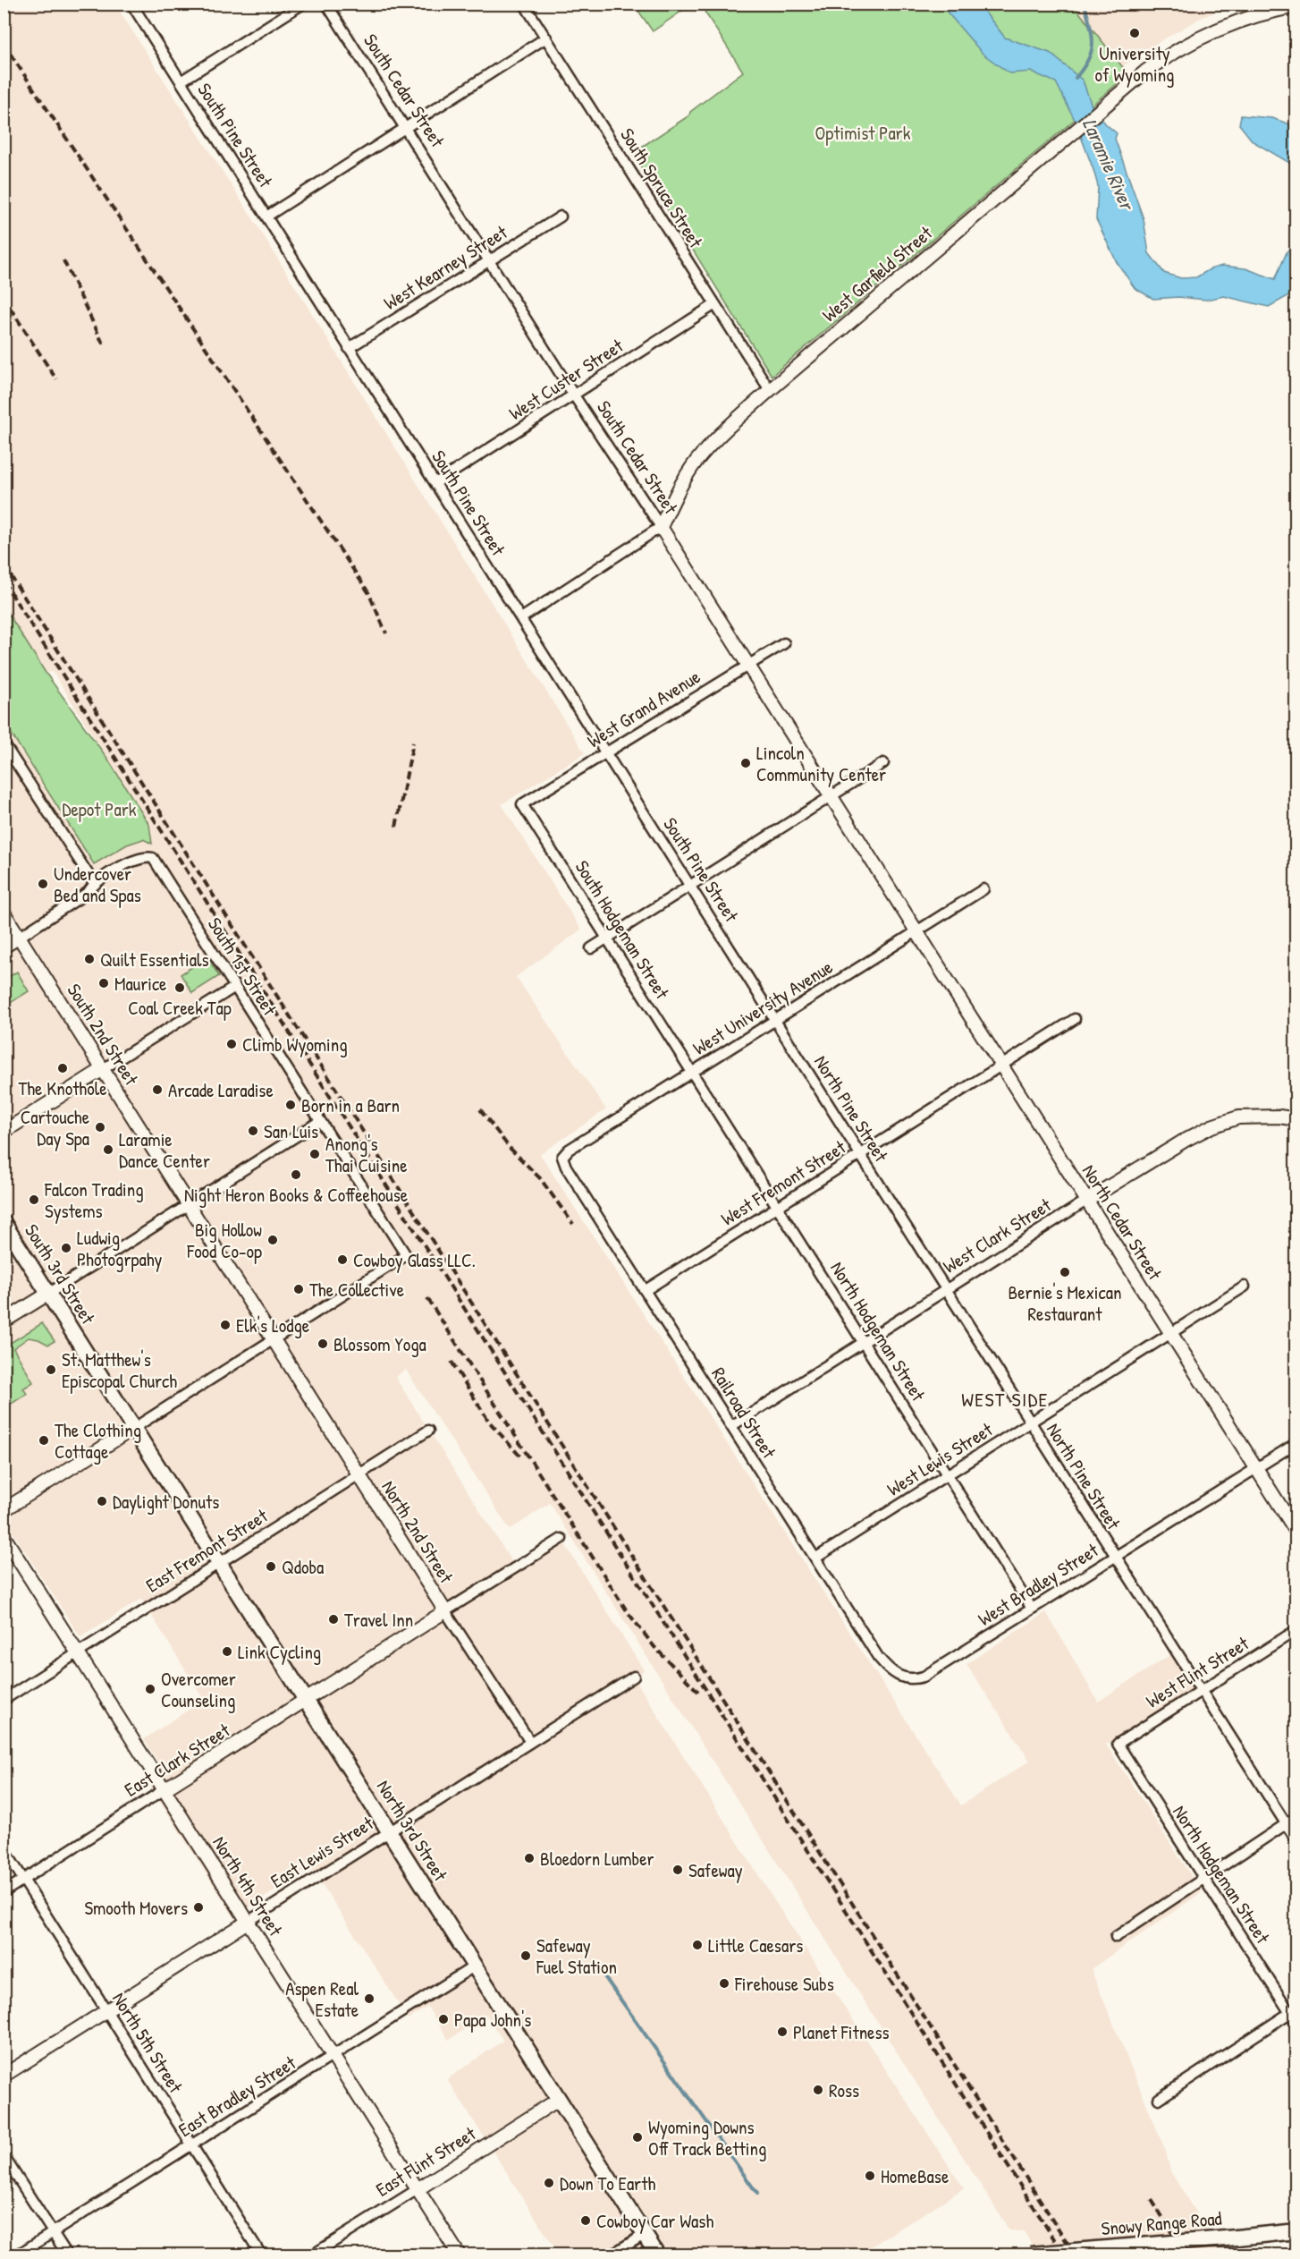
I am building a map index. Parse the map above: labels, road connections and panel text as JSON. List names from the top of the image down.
{
  "streets": {
    "main road": ["South 3rd Street", "North 3rd Street", "Snowy Range Road"],
    "street": [
      "South Cedar Street",
      "South Pine Street",
      "South Spruce Street",
      "West Kearney Street",
      "West Garfield Street",
      "West Custer Street",
      "West Grand Avenue",
      "South Hodgeman Street",
      "South 1st Street",
      "West University Avenue",
      "South 2nd Street",
      "North Pine Street",
      "West Fremont Street",
      "North Cedar Street",
      "West Clark Street",
      "North Hodgeman Street",
      "Railroad Street",
      "West Lewis Street",
      "North 2nd Street",
      "East Fremont Street",
      "West Bradley Street",
      "West Flint Street",
      "East Clark Street",
      "East Lewis Street",
      "North 4th Street",
      "North 5th Street",
      "East Bradley Street",
      "East Flint Street"
    ]
  },
  "crossings": [
    ["South Cedar Street", "West Kearney Street"],
    ["South Cedar Street", "West Garfield Street"],
    ["South Cedar Street", "West Custer Street"],
    ["South Cedar Street", "West Grand Avenue"],
    ["South Cedar Street", "West University Avenue"],
    ["South Cedar Street", "North Cedar Street"],
    ["South Pine Street", "West Kearney Street"],
    ["South Pine Street", "West Garfield Street"],
    ["South Pine Street", "West Custer Street"],
    ["South Pine Street", "West Grand Avenue"],
    ["South Pine Street", "West University Avenue"],
    ["South Pine Street", "North Pine Street"],
    ["South Spruce Street", "West Garfield Street"],
    ["South Spruce Street", "West Custer Street"],
    ["West Grand Avenue", "South Hodgeman Street"],
    ["South Hodgeman Street", "West University Avenue"],
    ["South Hodgeman Street", "North Hodgeman Street"],
    ["South 1st Street", "South 2nd Street"],
    ["South 1st Street", "North 2nd Street"],
    ["West University Avenue", "North Pine Street"],
    ["West University Avenue", "North Cedar Street"],
    ["West University Avenue", "North Hodgeman Street"],
    ["West University Avenue", "Railroad Street"],
    ["South 2nd Street", "North 2nd Street"],
    ["North Pine Street", "West Fremont Street"],
    ["North Pine Street", "West Clark Street"],
    ["North Pine Street", "West Lewis Street"],
    ["North Pine Street", "West Bradley Street"],
    ["North Pine Street", "West Flint Street"],
    ["West Fremont Street", "North Cedar Street"],
    ["West Fremont Street", "North Hodgeman Street"],
    ["West Fremont Street", "Railroad Street"],
    ["North Cedar Street", "West Clark Street"],
    ["North Cedar Street", "West Lewis Street"],
    ["North Cedar Street", "West Bradley Street"],
    ["West Clark Street", "North Hodgeman Street"],
    ["West Clark Street", "Railroad Street"],
    ["South 3rd Street", "North 3rd Street"],
    ["North Hodgeman Street", "West Lewis Street"],
    ["North Hodgeman Street", "West Bradley Street"],
    ["North Hodgeman Street", "West Flint Street"],
    ["Railroad Street", "West Lewis Street"],
    ["Railroad Street", "West Bradley Street"],
    ["North 2nd Street", "East Fremont Street"],
    ["North 2nd Street", "East Clark Street"],
    ["North 2nd Street", "East Lewis Street"],
    ["East Fremont Street", "North 3rd Street"],
    ["East Fremont Street", "North 4th Street"],
    ["East Clark Street", "North 3rd Street"],
    ["East Clark Street", "North 4th Street"],
    ["East Clark Street", "North 5th Street"],
    ["North 3rd Street", "East Lewis Street"],
    ["North 3rd Street", "East Bradley Street"],
    ["North 3rd Street", "East Flint Street"],
    ["East Lewis Street", "North 4th Street"],
    ["East Lewis Street", "North 5th Street"],
    ["North 4th Street", "East Bradley Street"],
    ["North 4th Street", "East Flint Street"],
    ["North 5th Street", "East Bradley Street"]
  ],
  "districts": ["WEST SIDE"],
  "water": ["Laramie River"],
  "parks": ["Optimist Park", "Depot Park"],
  "places": [
    "University of Wyoming",
    "Lincoln Community Center",
    "Undercover Bed and Spas",
    "Quilt Essentials",
    "Maurice",
    "Coal Creek Tap",
    "Climb Wyoming",
    "The Knothole",
    "Arcade Laradise",
    "Born in a Barn",
    "Cartouche Day Spa",
    "San Luis",
    "Laramie Dance Center",
    "Anong's Thai Cuisine",
    "Night Heron Books & Coffeehouse",
    "Falcon Trading Systems",
    "Big Hollow Food Co-op",
    "Ludwig Photogrpahy",
    "Cowboy Glass LLC.",
    "Bernie's Mexican Restaurant",
    "The Collective",
    "Elk's Lodge",
    "Blossom Yoga",
    "St. Matthew's Episcopal Church",
    "The Clothing Cottage",
    "Daylight Donuts",
    "Qdoba",
    "Travel Inn",
    "Link Cycling",
    "Overcomer Counseling",
    "Bloedorn Lumber",
    "Safeway",
    "Smooth Movers",
    "Little Caesars",
    "Safeway Fuel Station",
    "Firehouse Subs",
    "Aspen Real Estate",
    "Papa John's",
    "Planet Fitness",
    "Ross",
    "Wyoming Downs Off Track Betting",
    "HomeBase",
    "Down To Earth",
    "Cowboy Car Wash"
  ]
}
